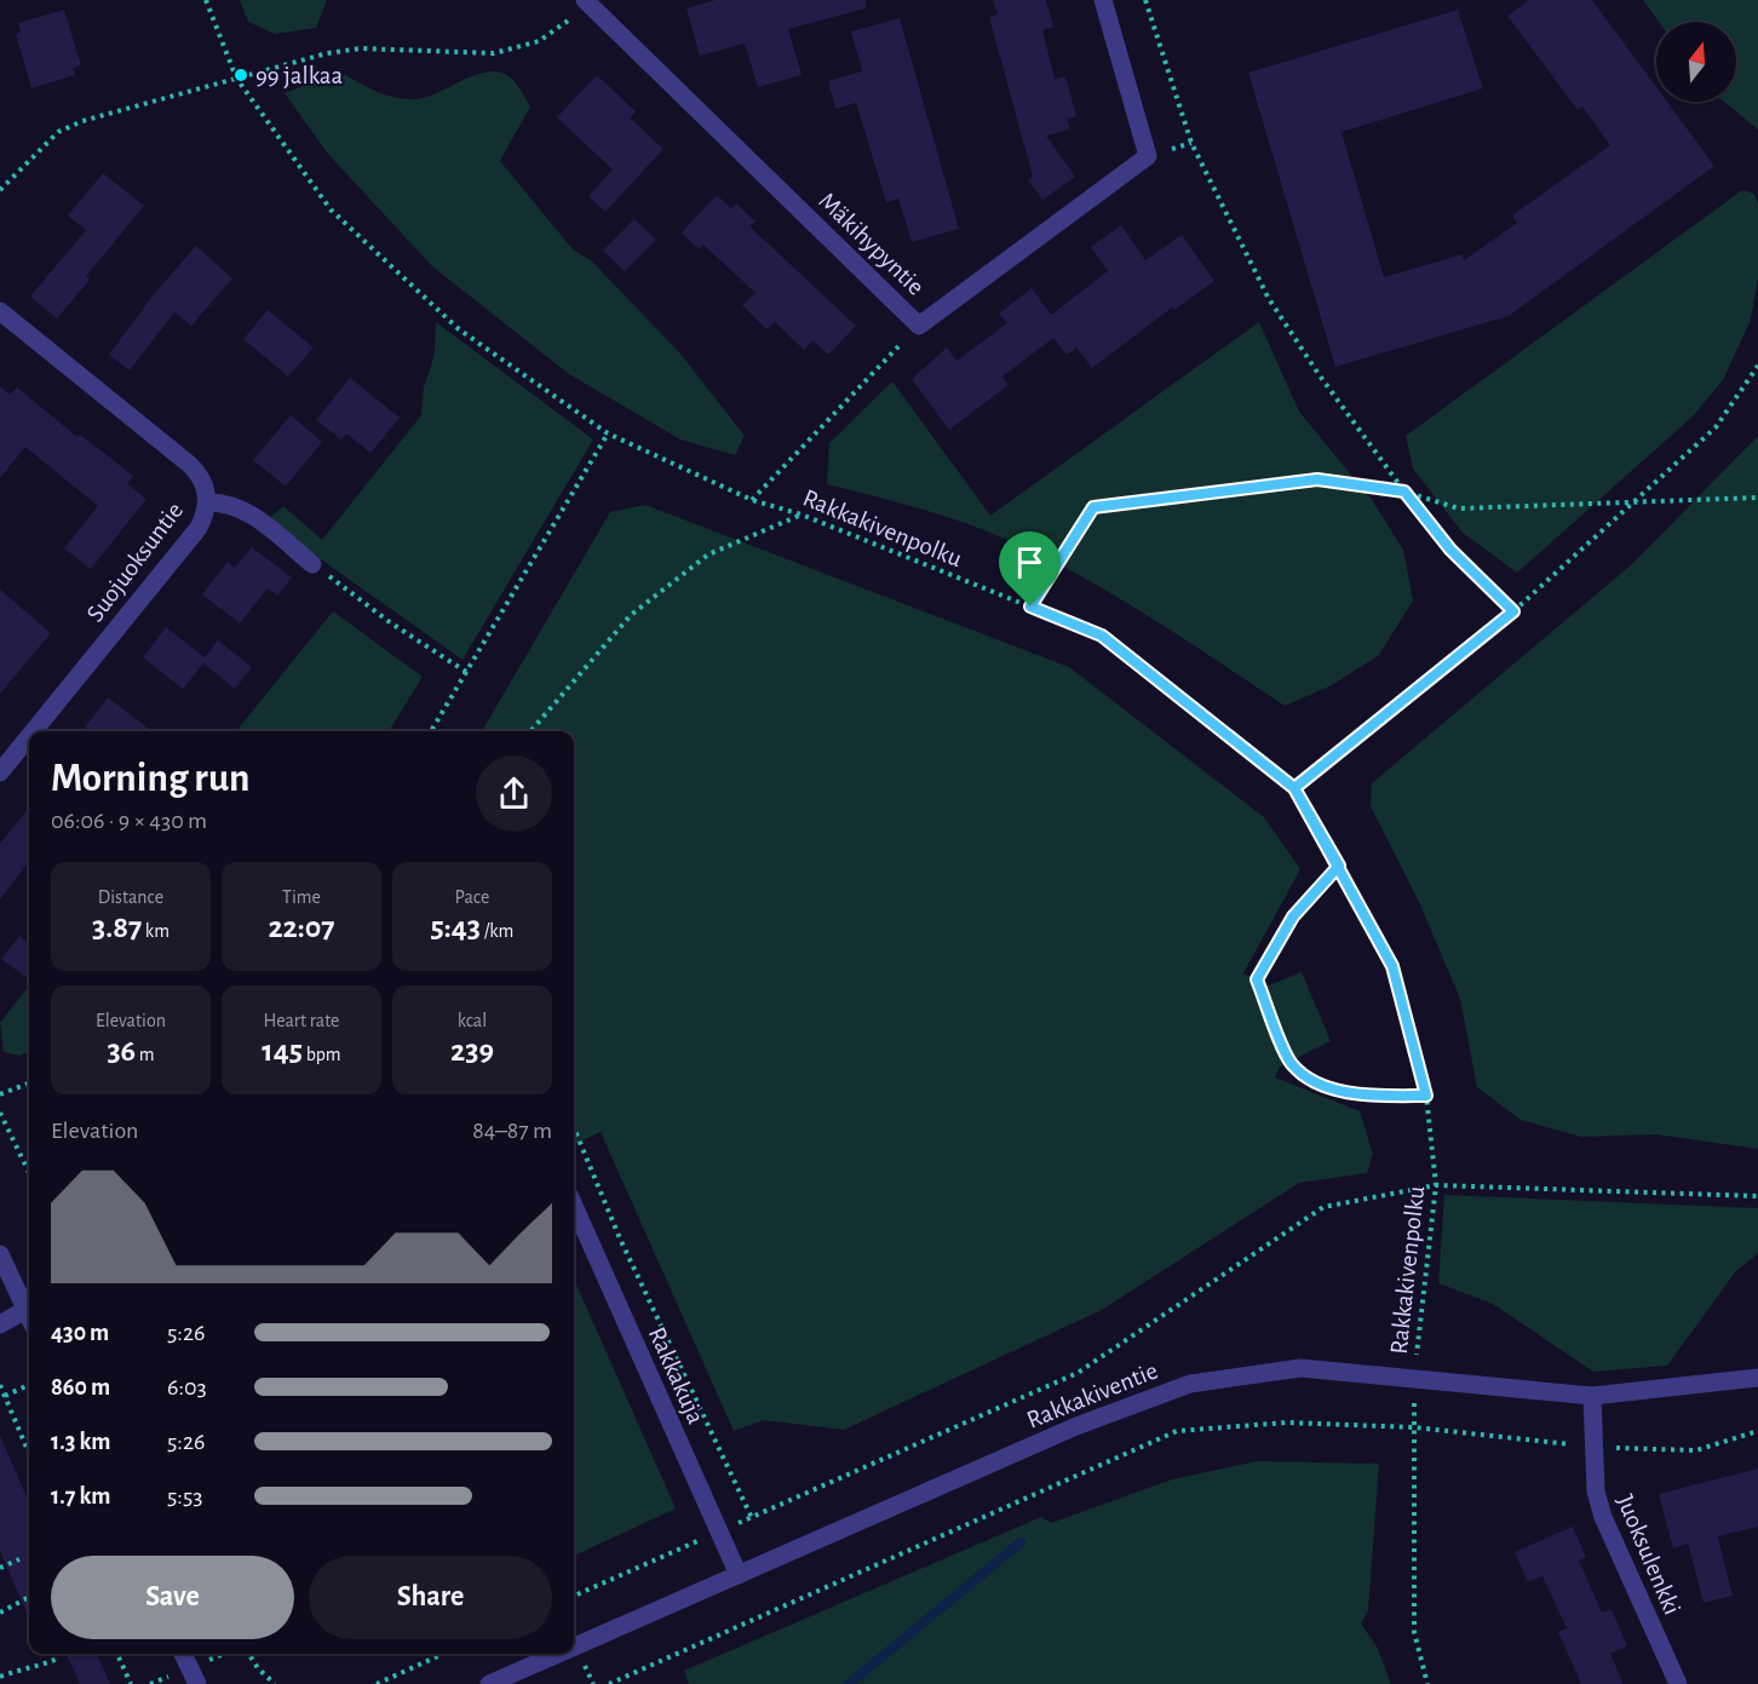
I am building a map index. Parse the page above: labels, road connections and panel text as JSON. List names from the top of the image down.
{
  "streets": {
    "street": [
      "Mäkihypyntie",
      "Suojuoksuntie",
      "Rakkakuja",
      "Rakkakiventie",
      "Juoksulenkki"
    ],
    "path": ["Rakkakivenpolku"]
  },
  "crossings": [
    ["Rakkakivenpolku", "Rakkakiventie"],
    ["Rakkakuja", "Rakkakiventie"],
    ["Rakkakiventie", "Juoksulenkki"]
  ],
  "places": ["99 jalkaa"],
  "north": "top",
  "page": {
    "heading": ["Morning run", "06:06 · 9 × 430 m"],
    "stats": [
      ["Distance", "3.87 km"],
      ["Time", "22:07"],
      ["Pace", "5:43 /km"],
      ["Elevation", "36 m"],
      ["Heart rate", "145 bpm"],
      ["kcal", "239"]
    ],
    "chart": ["Elevation", "84–87 m"],
    "list": [
      {
        "name": "430 m",
        "note": "5:26"
      },
      {
        "name": "860 m",
        "note": "6:03"
      },
      {
        "name": "1.3 km",
        "note": "5:26"
      },
      {
        "name": "1.7 km",
        "note": "5:53"
      }
    ],
    "buttons": ["Save", "Share"]
  }
}
